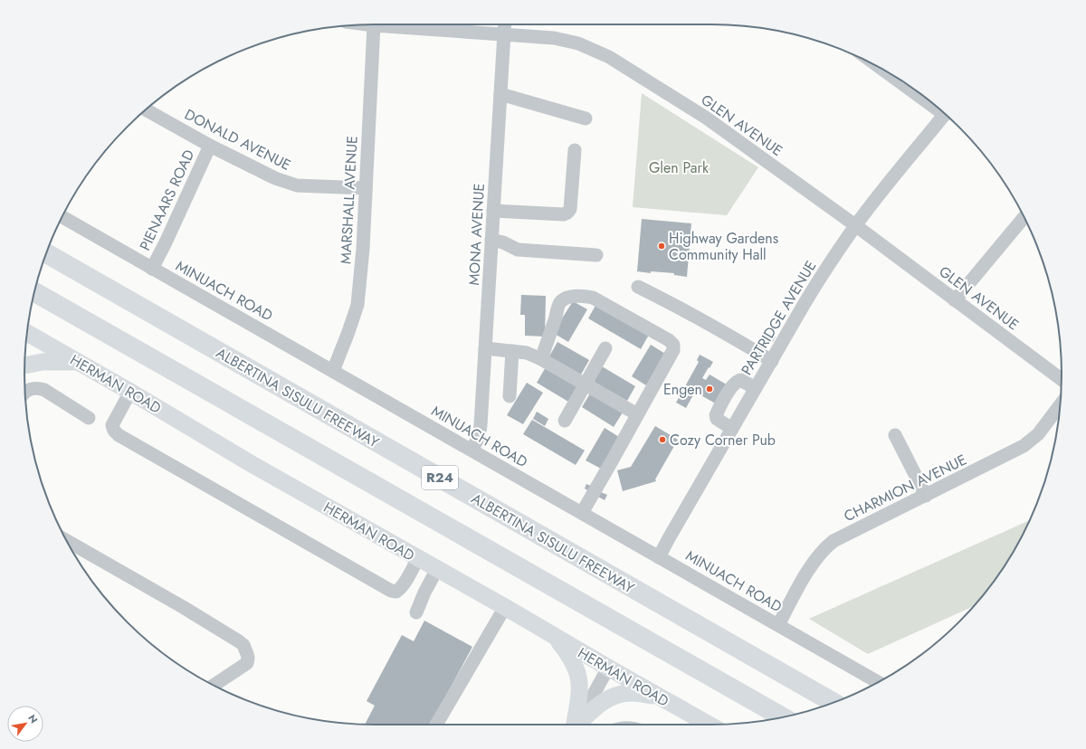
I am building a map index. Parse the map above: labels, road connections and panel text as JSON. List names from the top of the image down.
{
  "streets": {
    "highway": ["ALBERTINA SISULU FREEWAY", "R24"],
    "main road": ["HERMAN ROAD"],
    "street": [
      "GLEN AVENUE",
      "DONALD AVENUE",
      "PIENAARS ROAD",
      "MARSHALL AVENUE",
      "MONA AVENUE",
      "MINUACH ROAD",
      "PARTRIDGE AVENUE",
      "CHARMION AVENUE"
    ]
  },
  "crossings": [
    ["GLEN AVENUE", "MARSHALL AVENUE"],
    ["GLEN AVENUE", "MONA AVENUE"],
    ["GLEN AVENUE", "PARTRIDGE AVENUE"],
    ["DONALD AVENUE", "PIENAARS ROAD"],
    ["DONALD AVENUE", "MARSHALL AVENUE"],
    ["PIENAARS ROAD", "MINUACH ROAD"],
    ["MARSHALL AVENUE", "MINUACH ROAD"],
    ["MONA AVENUE", "MINUACH ROAD"],
    ["MINUACH ROAD", "PARTRIDGE AVENUE"],
    ["MINUACH ROAD", "CHARMION AVENUE"]
  ],
  "parks": ["Glen Park"],
  "places": ["Highway Gardens Community Hall", "Engen", "Cozy Corner Pub"],
  "north": "top right"
}
